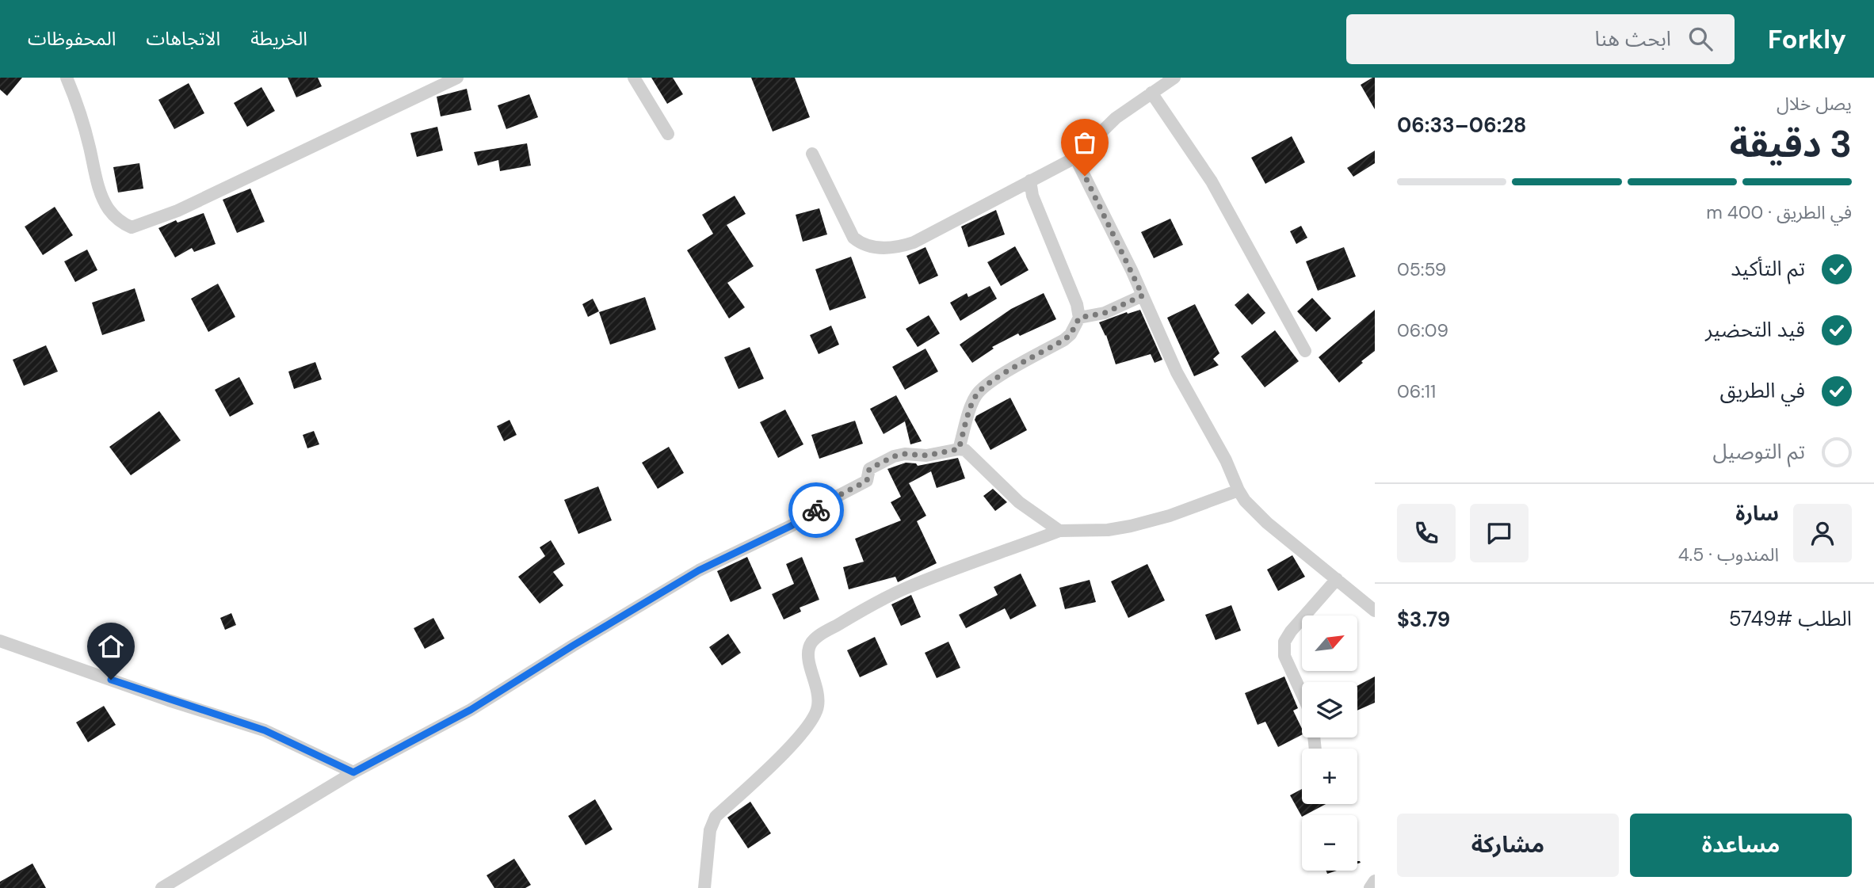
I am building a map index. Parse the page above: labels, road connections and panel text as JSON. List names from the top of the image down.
{
  "north": "top right",
  "page": {
    "header": "Forkly",
    "search": "ابحث هنا",
    "nav": ["الخريطة", "الاتجاهات", "المحفوظات"],
    "heading": ["3 دقيقة", "يصل خلال", "06:28–06:33"],
    "panel": [
      "سارة",
      "المندوب · 4.5",
      "الطلب #5749",
      "$3.79"
    ],
    "bar": "في الطريق · 400 m",
    "list": [
      ["تم التأكيد", "05:59"],
      ["قيد التحضير", "06:09"],
      ["في الطريق", "06:11"],
      "تم التوصيل"
    ],
    "map_buttons": ["+", "−"],
    "buttons": ["مساعدة", "مشاركة"]
  }
}
